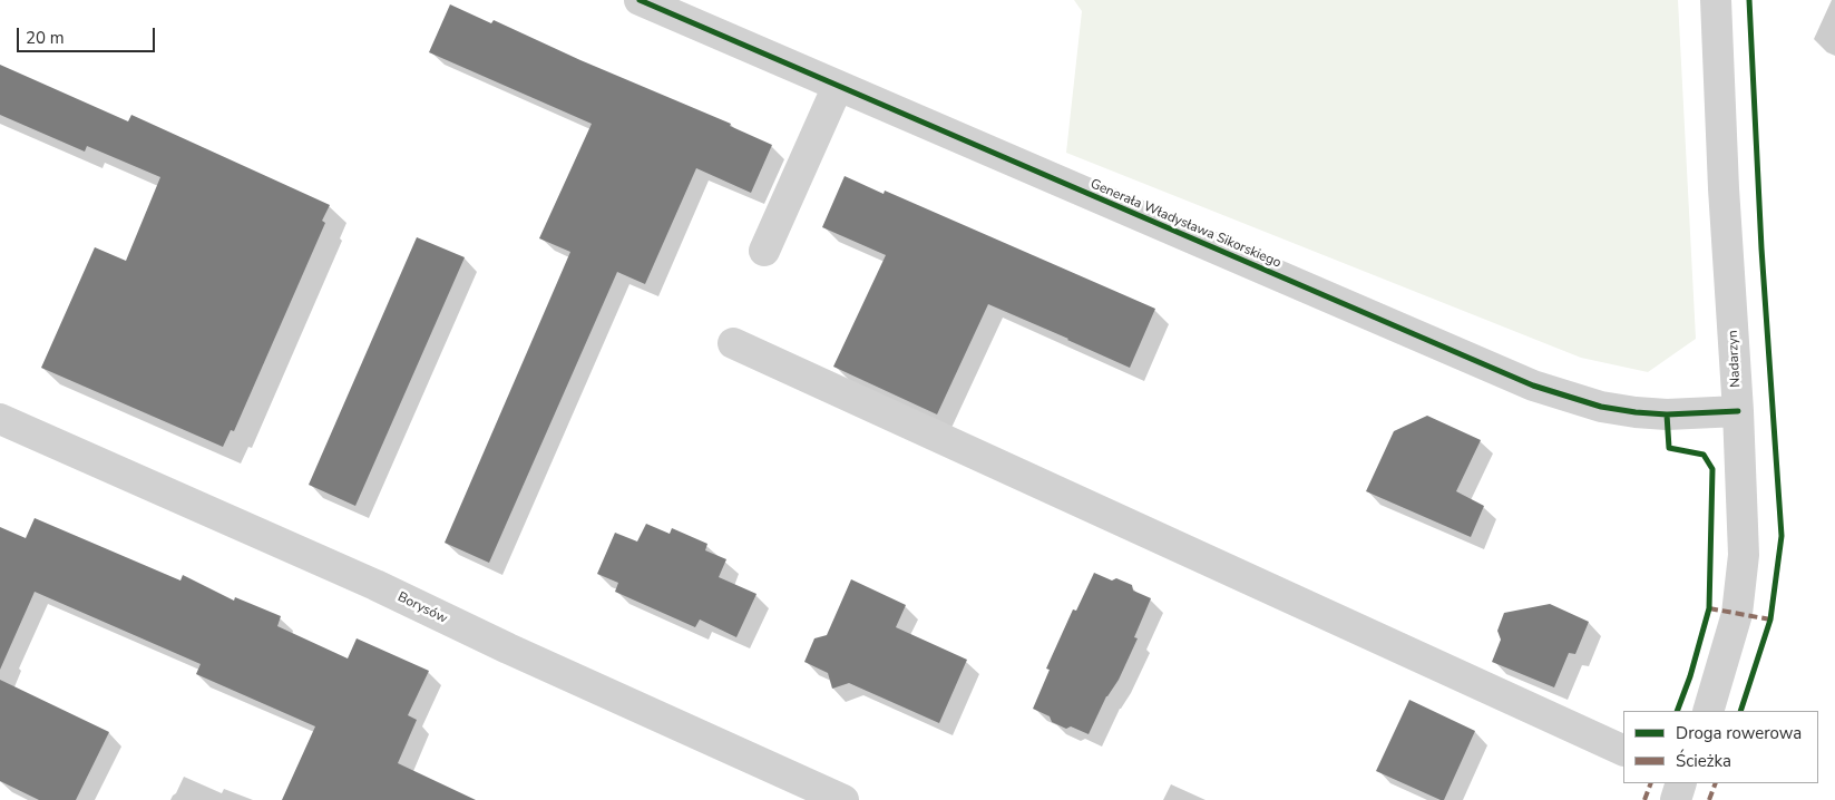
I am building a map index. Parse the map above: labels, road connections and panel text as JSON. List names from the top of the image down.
{
  "streets": {
    "street": ["Generała Władysława Sikorskiego", "Nadarzyn", "Borysów"]
  },
  "crossings": [
    ["Generała Władysława Sikorskiego", "Nadarzyn"]
  ],
  "legend": ["Droga rowerowa", "Ścieżka"],
  "scale_bar": "20 m"
}
